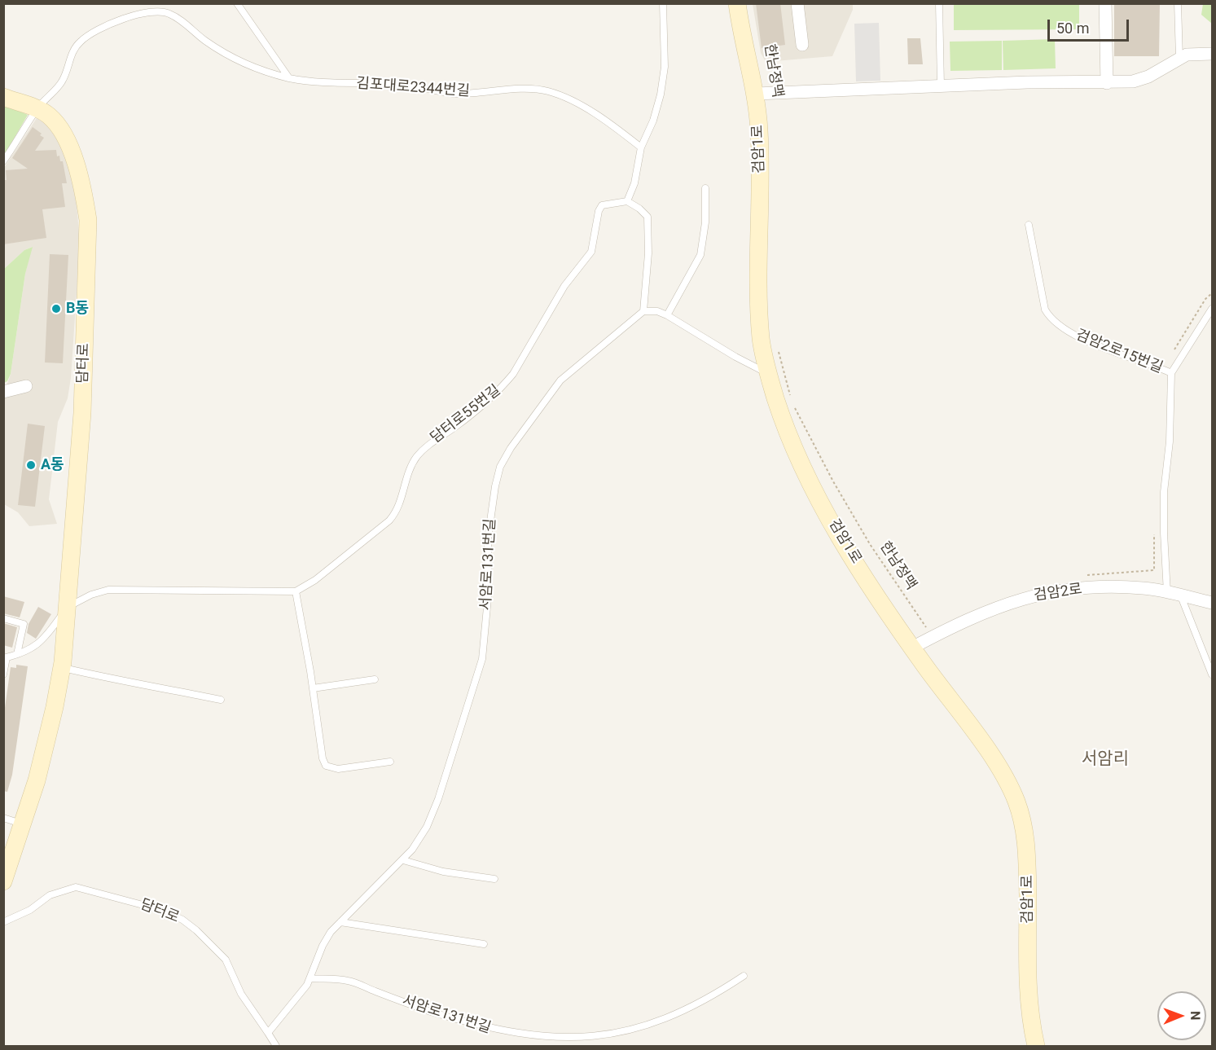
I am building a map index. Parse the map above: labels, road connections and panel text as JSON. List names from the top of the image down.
{
  "streets": {
    "street": ["검암1로", "담터로", "검암2로"],
    "lane": [
      "김포대로2344번길",
      "검암2로15번길",
      "담터로55번길",
      "서암로131번길"
    ],
    "path": ["한남정맥"]
  },
  "crossings": [
    ["김포대로2344번길", "담터로"],
    ["검암1로", "검암2로"],
    ["검암2로15번길", "검암2로"],
    ["담터로", "서암로131번길"]
  ],
  "districts": ["서암리"],
  "places": ["B동", "A동"],
  "scale_bar": "50 m",
  "north": "right"
}
